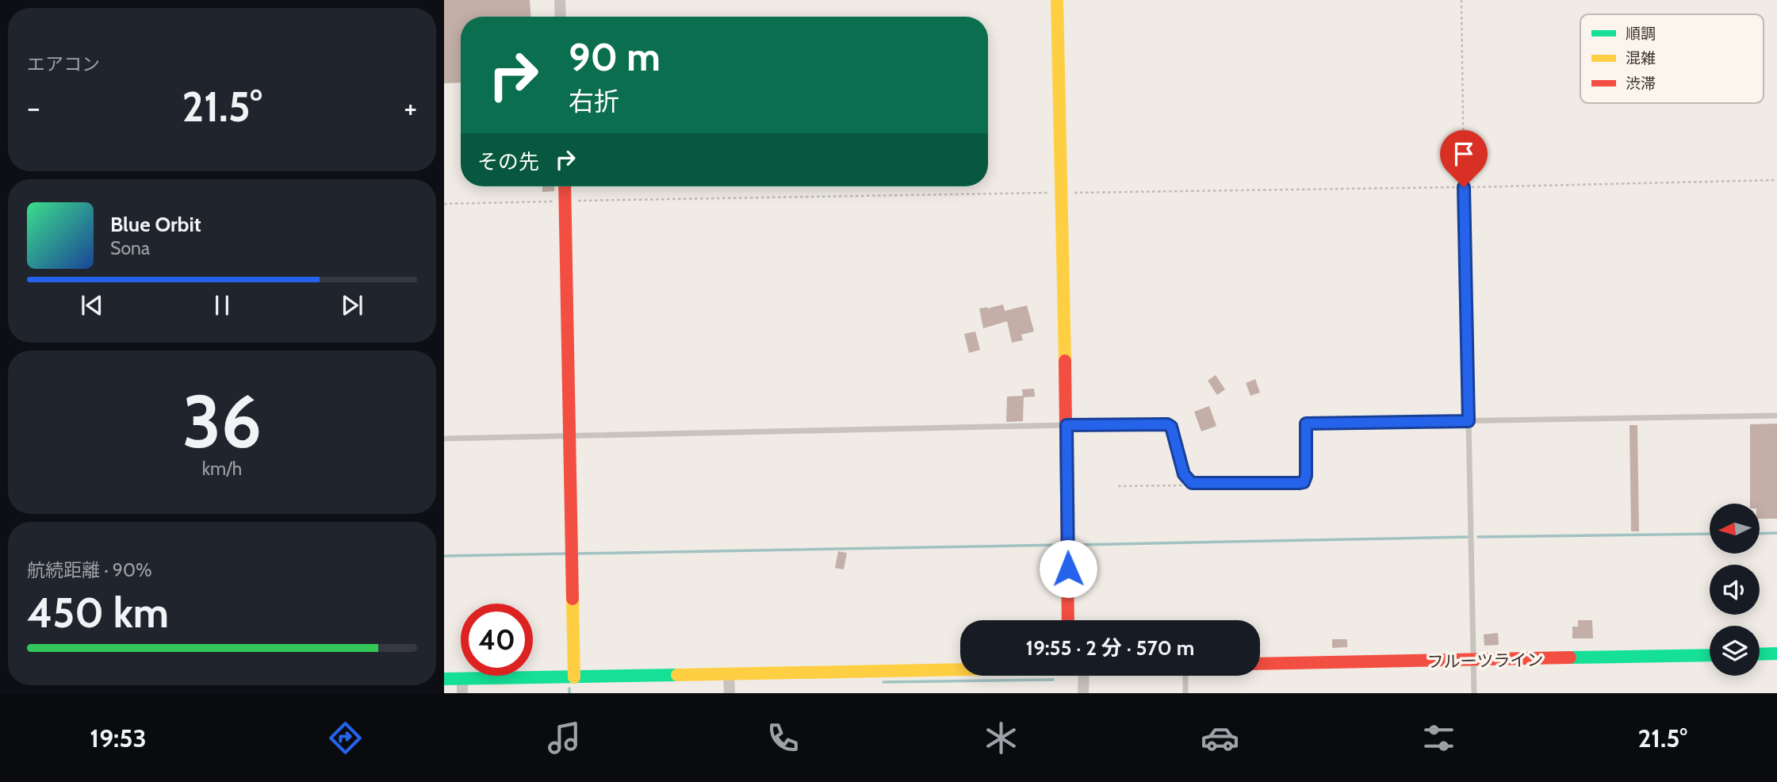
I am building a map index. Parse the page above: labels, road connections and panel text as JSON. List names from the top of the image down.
{
  "streets": {
    "street": ["フルーツライン"]
  },
  "legend": ["順調", "混雑", "渋滞"],
  "north": "left",
  "page": {
    "tile": [
      "エアコン",
      ["36", "km/h"],
      ["航続距離 · 90%", "450 km"]
    ],
    "turn": ["90 m", "右折"],
    "heat": ["−", "21.5°", "+"],
    "then": "その先",
    "song": ["Blue Orbit", "Sona"],
    "limit": "40",
    "trip": "19:55 · 2 分 · 570 m",
    "tabs": ["19:53", "21.5°"]
  }
}
